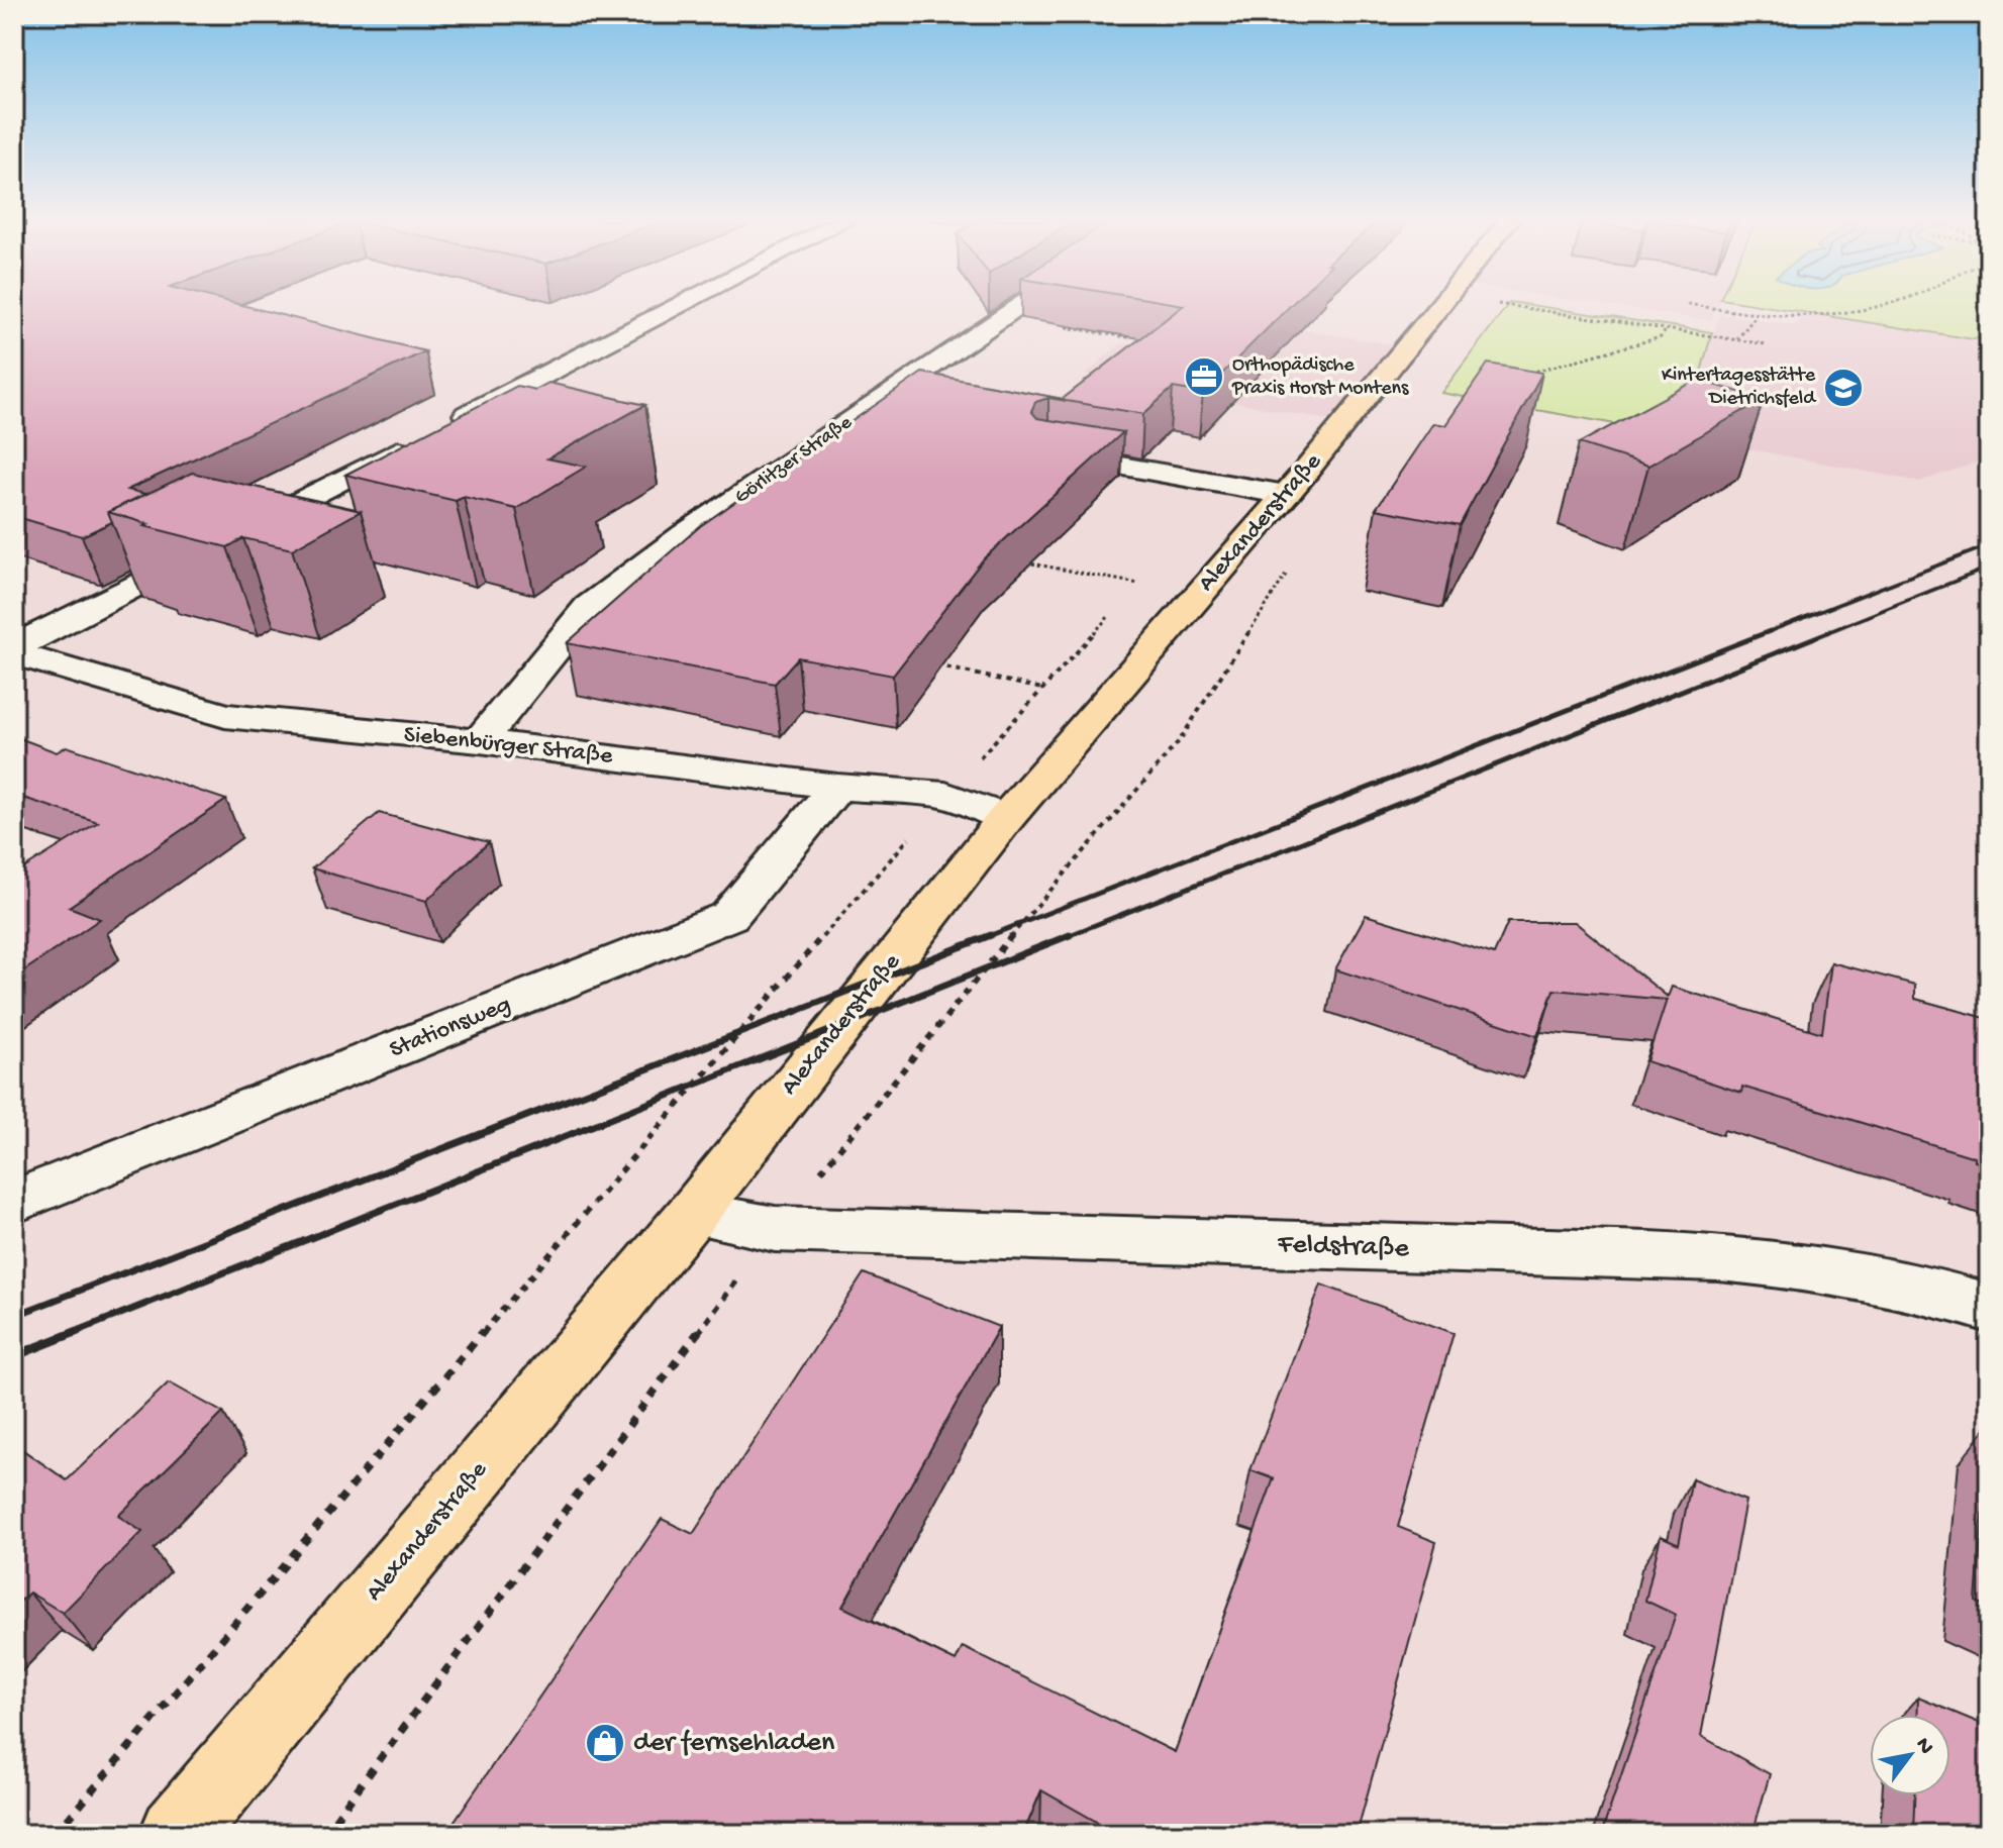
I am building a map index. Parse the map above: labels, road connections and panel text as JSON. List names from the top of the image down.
{
  "streets": {
    "main road": ["Alexanderstraße"],
    "street": [
      "Görlitzer Straße",
      "Siebenbürger Straße",
      "Stationsweg",
      "Feldstraße"
    ]
  },
  "crossings": [
    ["Görlitzer Straße", "Siebenbürger Straße"],
    ["Alexanderstraße", "Siebenbürger Straße"],
    ["Alexanderstraße", "Feldstraße"],
    ["Siebenbürger Straße", "Stationsweg"]
  ],
  "places": {
    "office": ["Orthopädische Praxis Horst Montens"],
    "school or university": ["Kintertagesstätte Dietrichsfeld"],
    "shop": ["der fernsehladen"]
  },
  "north": "top right"
}
